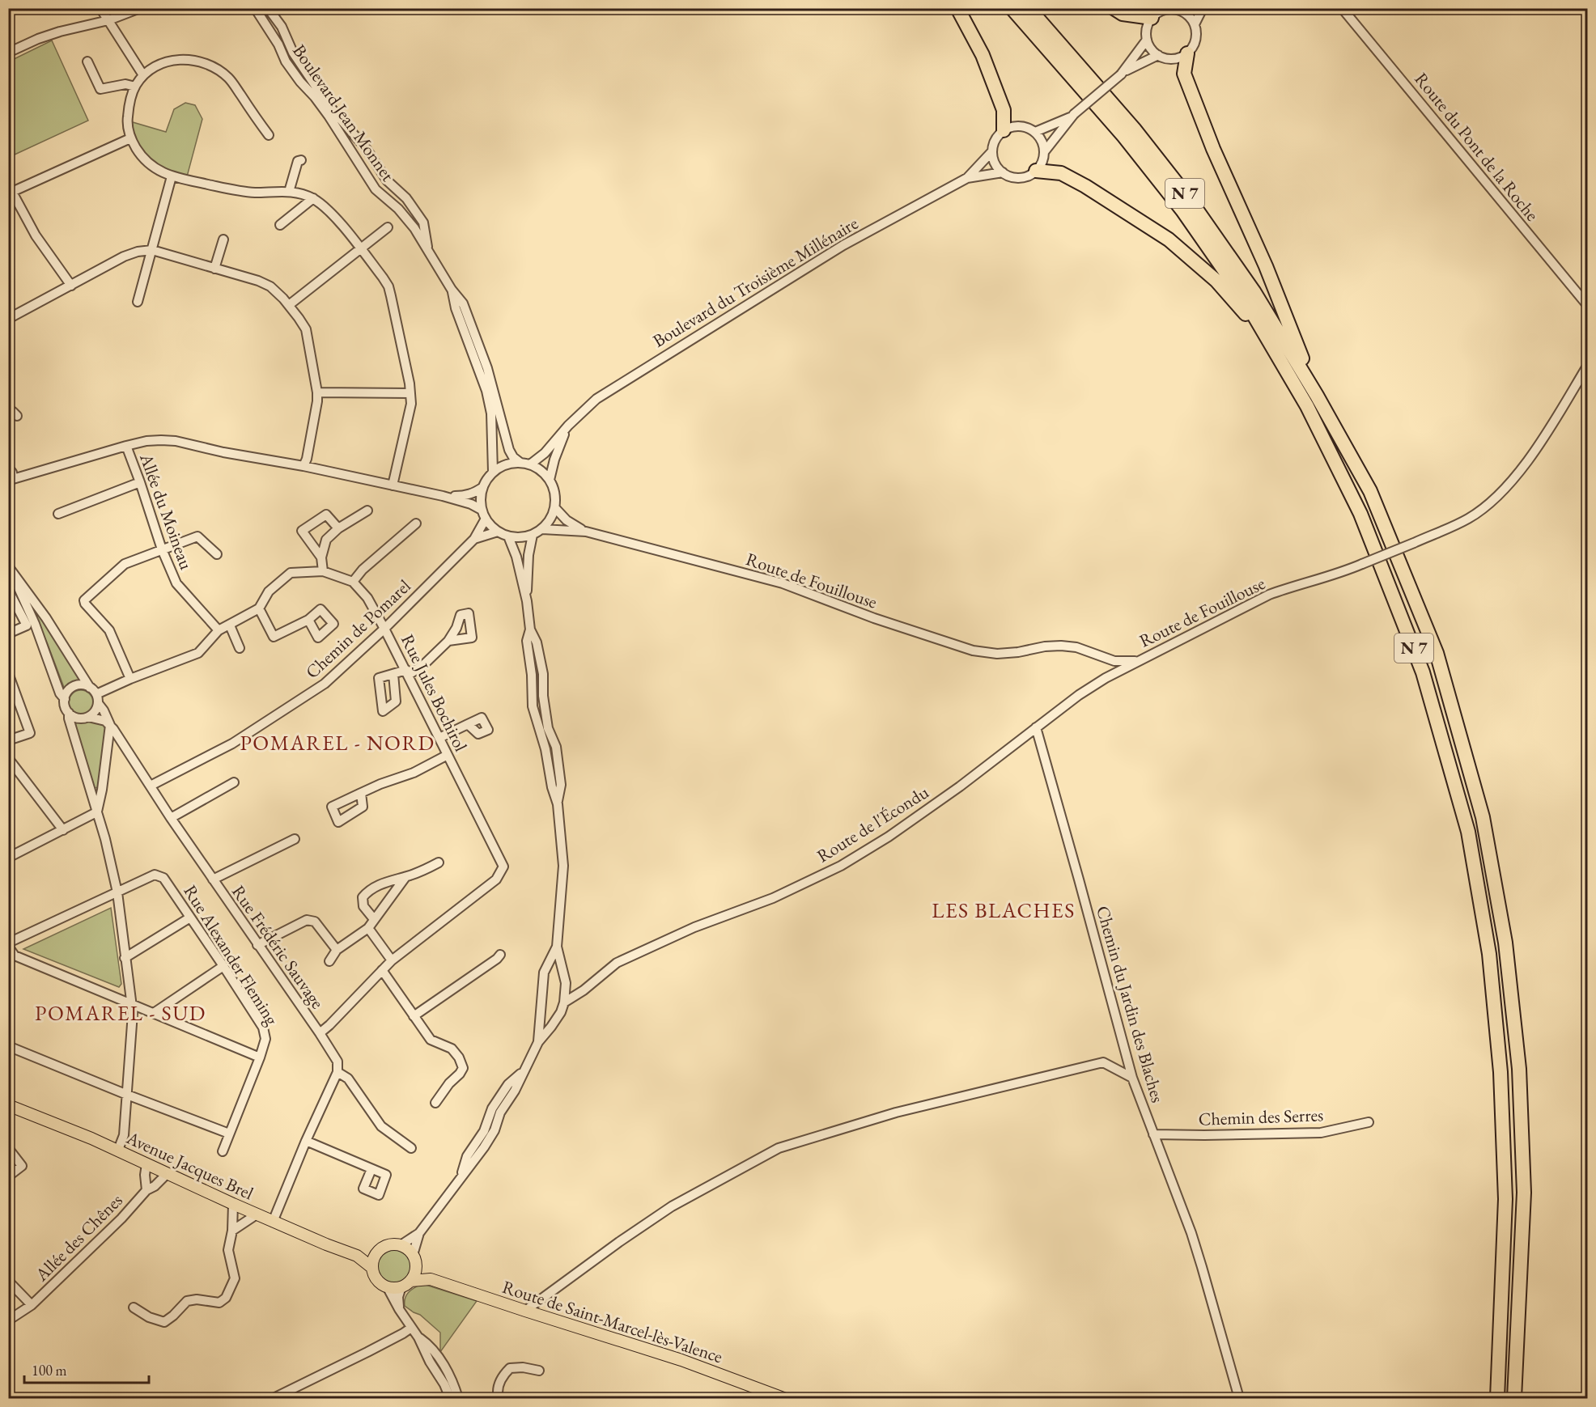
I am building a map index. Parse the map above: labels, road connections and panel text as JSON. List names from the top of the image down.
{
  "streets": {
    "highway": ["N 7"],
    "main road": ["Avenue Jacques Brel", "Route de Saint-Marcel-lès-Valence"],
    "street": [
      "Boulevard Jean Monnet",
      "Route du Pont de la Roche",
      "Boulevard du Troisième Millénaire",
      "Allée du Moineau",
      "Route de Fouillouse",
      "Chemin de Pomarel",
      "Rue Jules Bochirol",
      "Route de l'Écondu",
      "Rue Frédéric Sauvage",
      "Rue Alexander Fleming",
      "Chemin du Jardin des Blaches",
      "Chemin des Serres",
      "Allée des Chênes"
    ]
  },
  "crossings": [
    ["Boulevard Jean Monnet", "Boulevard du Troisième Millénaire"],
    ["Boulevard Jean Monnet", "Route de Fouillouse"],
    ["Boulevard Jean Monnet", "Chemin de Pomarel"],
    ["Boulevard du Troisième Millénaire", "Route de Fouillouse"],
    ["Boulevard du Troisième Millénaire", "Chemin de Pomarel"],
    ["Allée du Moineau", "Rue Jules Bochirol"],
    ["Route de Fouillouse", "Chemin de Pomarel"],
    ["Route de Fouillouse", "Route de l'Écondu"],
    ["Chemin de Pomarel", "Rue Jules Bochirol"],
    ["Chemin de Pomarel", "Rue Frédéric Sauvage"],
    ["Rue Jules Bochirol", "Rue Frédéric Sauvage"],
    ["Route de l'Écondu", "Chemin du Jardin des Blaches"],
    ["Chemin du Jardin des Blaches", "Chemin des Serres"],
    ["Avenue Jacques Brel", "Allée des Chênes"],
    ["Avenue Jacques Brel", "Route de Saint-Marcel-lès-Valence"]
  ],
  "districts": ["POMAREL - NORD", "LES BLACHES", "POMAREL - SUD"],
  "scale_bar": "100 m"
}
